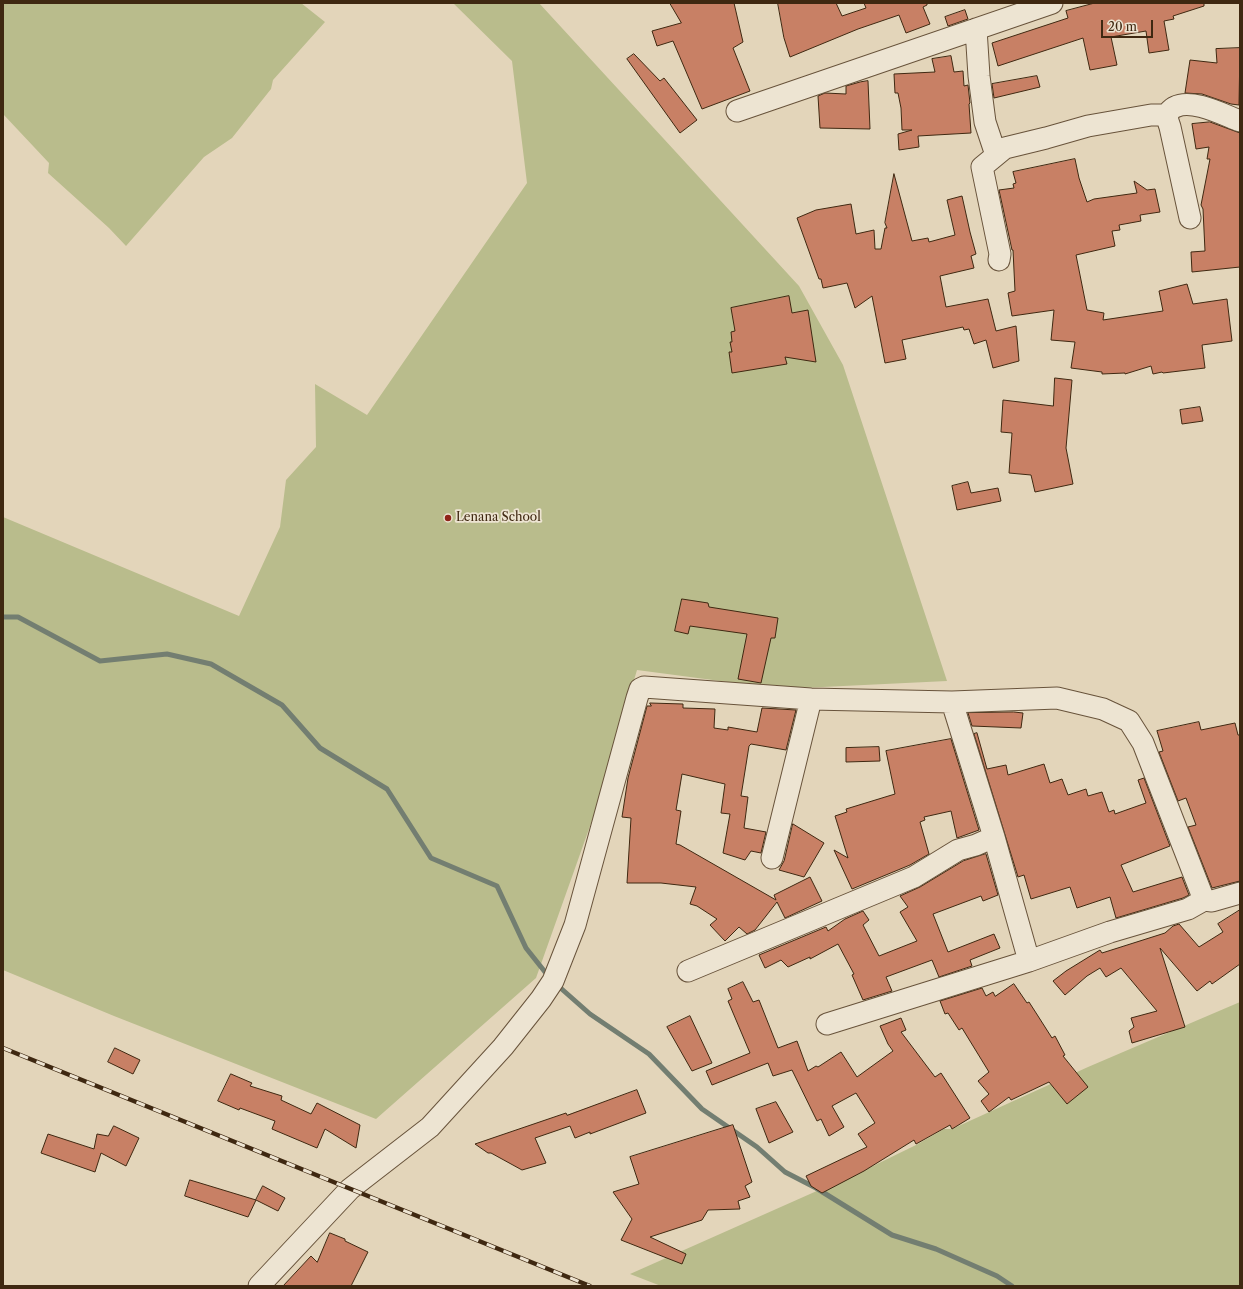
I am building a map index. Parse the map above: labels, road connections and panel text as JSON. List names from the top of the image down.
{
  "places": ["Lenana School"],
  "scale_bar": "20 m"
}
